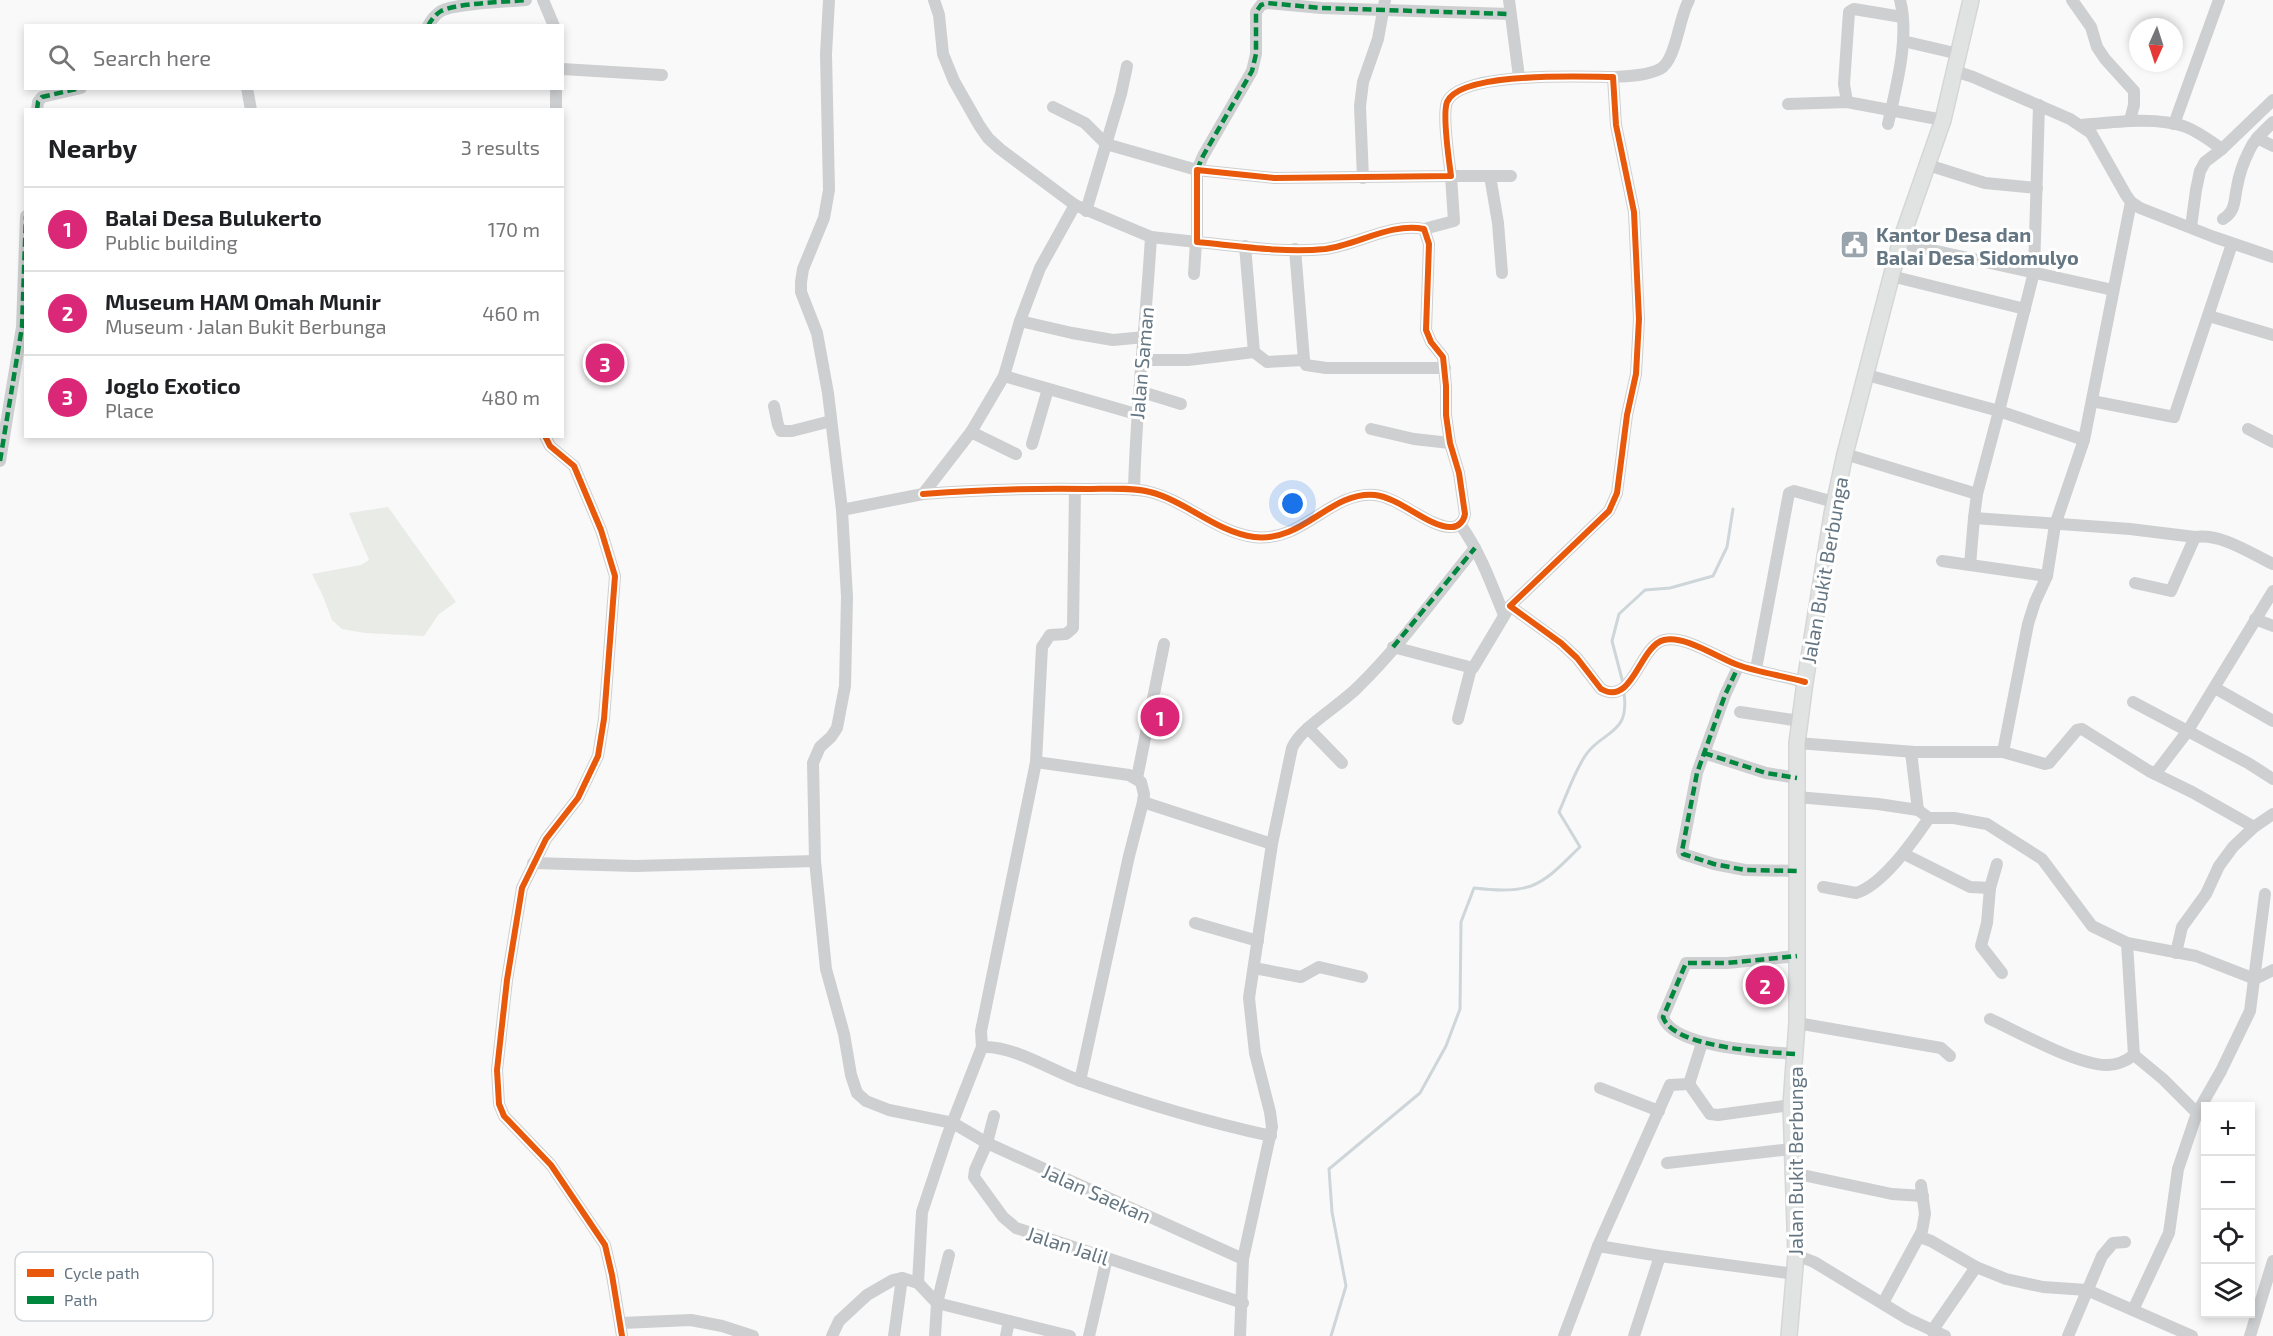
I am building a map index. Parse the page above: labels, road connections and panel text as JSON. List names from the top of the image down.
{
  "streets": {
    "main road": ["Jalan Bukit Berbunga"],
    "street": ["Jalan Saman", "Jalan Saekan", "Jalan Jalil"]
  },
  "crossings": [
    ["Jalan Saekan", "Jalan Jalil"]
  ],
  "places": {
    "public building": ["Kantor Desa dan Balai Desa Sidomulyo"]
  },
  "legend": ["Cycle path", "Path"],
  "north": "bottom",
  "page": {
    "search": "Search here",
    "heading": ["Nearby", "3 results"],
    "list": [
      {
        "mark": "1",
        "name": "Balai Desa Bulukerto",
        "note": "Public building",
        "value": "170 m"
      },
      {
        "mark": "2",
        "name": "Museum HAM Omah Munir",
        "note": "Museum · Jalan Bukit Berbunga",
        "value": "460 m"
      },
      {
        "mark": "3",
        "name": "Joglo Exotico",
        "note": "Place",
        "value": "480 m"
      }
    ],
    "pins": ["3", "1", "2"],
    "map_buttons": ["+", "−"]
  }
}
